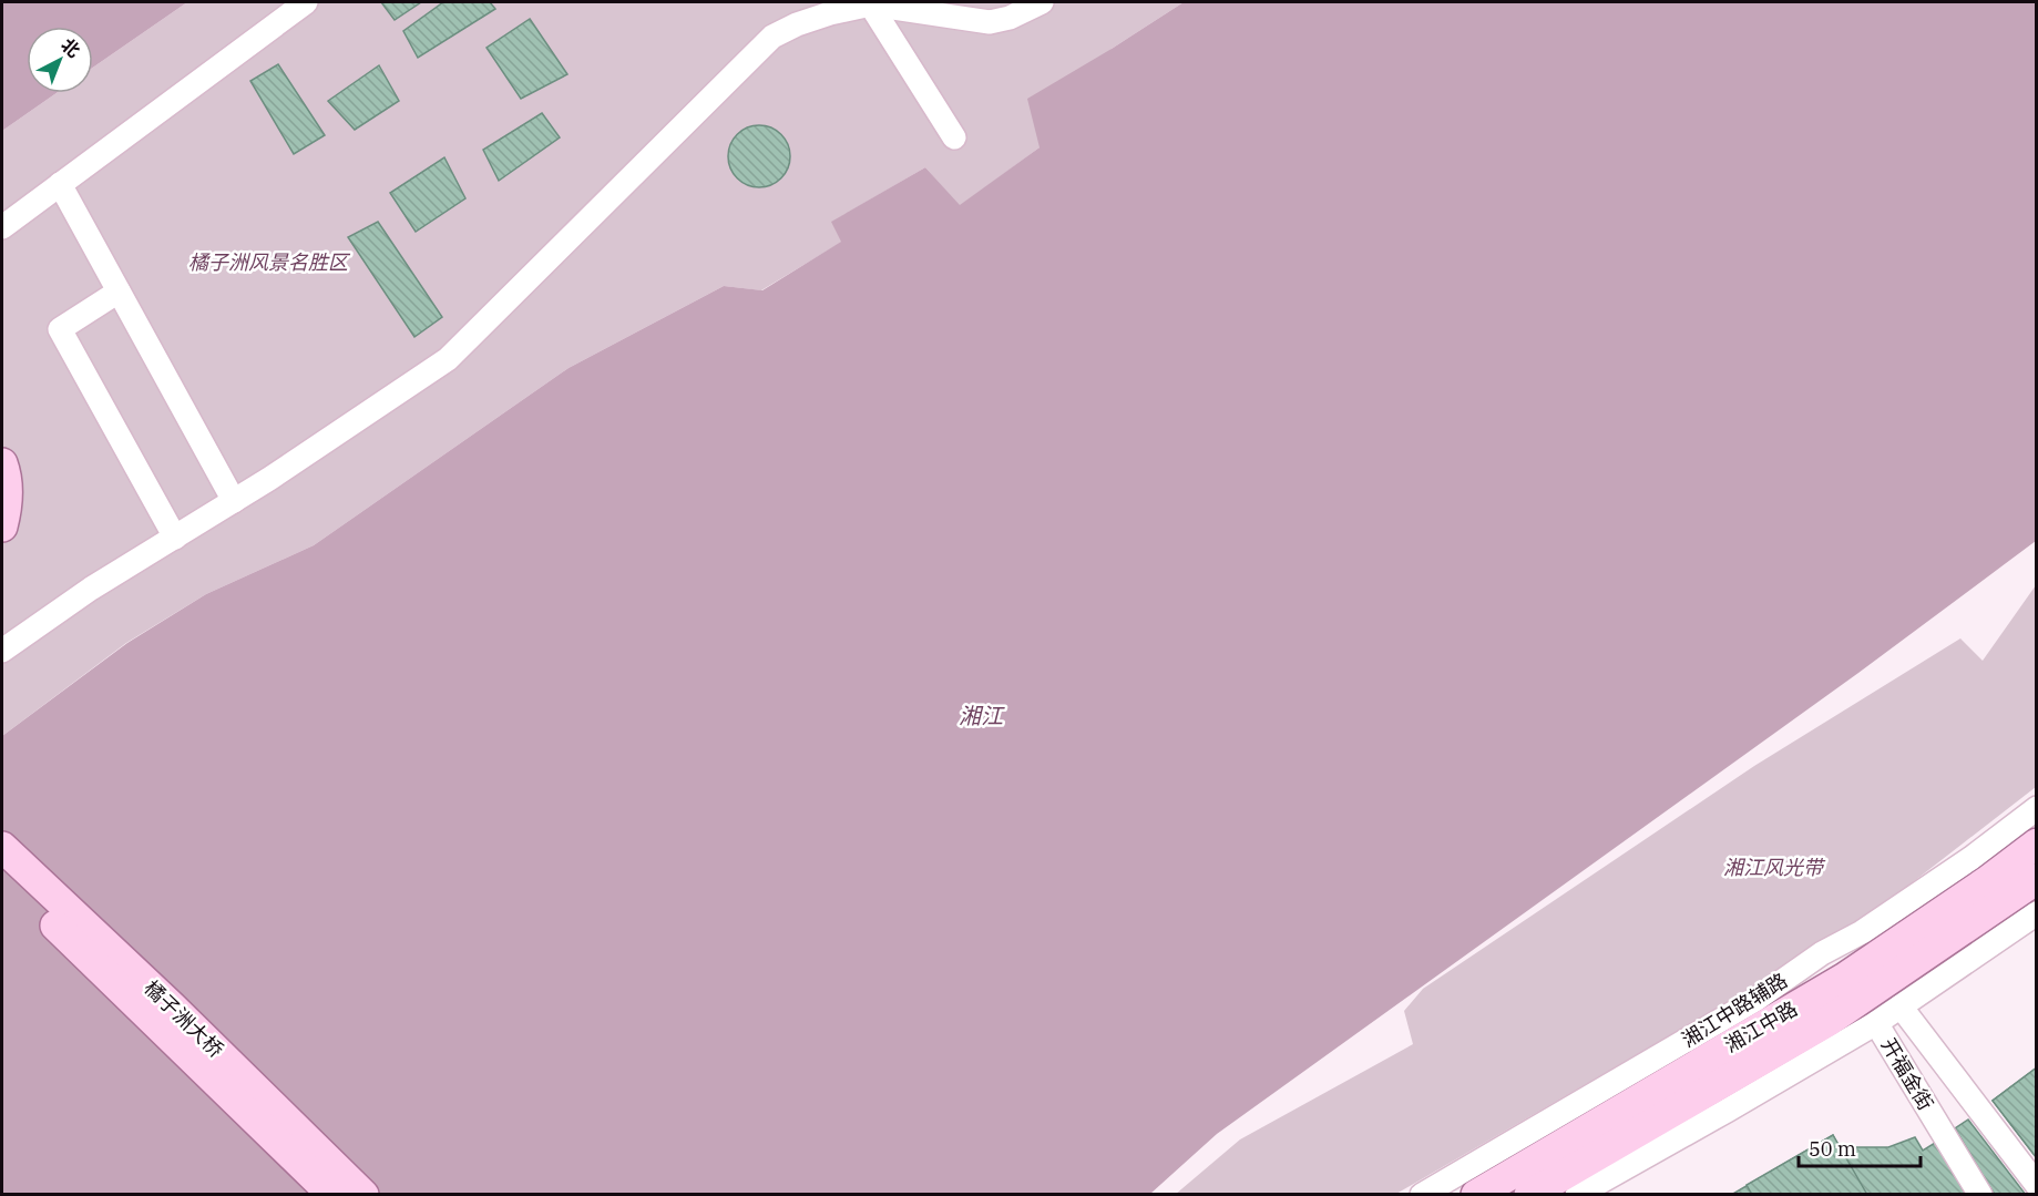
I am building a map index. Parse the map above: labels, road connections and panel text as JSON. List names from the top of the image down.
{
  "streets": {
    "main road": ["橘子洲大桥", "湘江中路"],
    "street": ["湘江中路辅路", "开福金街"]
  },
  "crossings": [
    ["湘江中路辅路", "湘江中路"]
  ],
  "water": ["湘江"],
  "parks": ["橘子洲风景名胜区", "湘江风光带"],
  "scale_bar": "50 m",
  "north": "top right"
}
